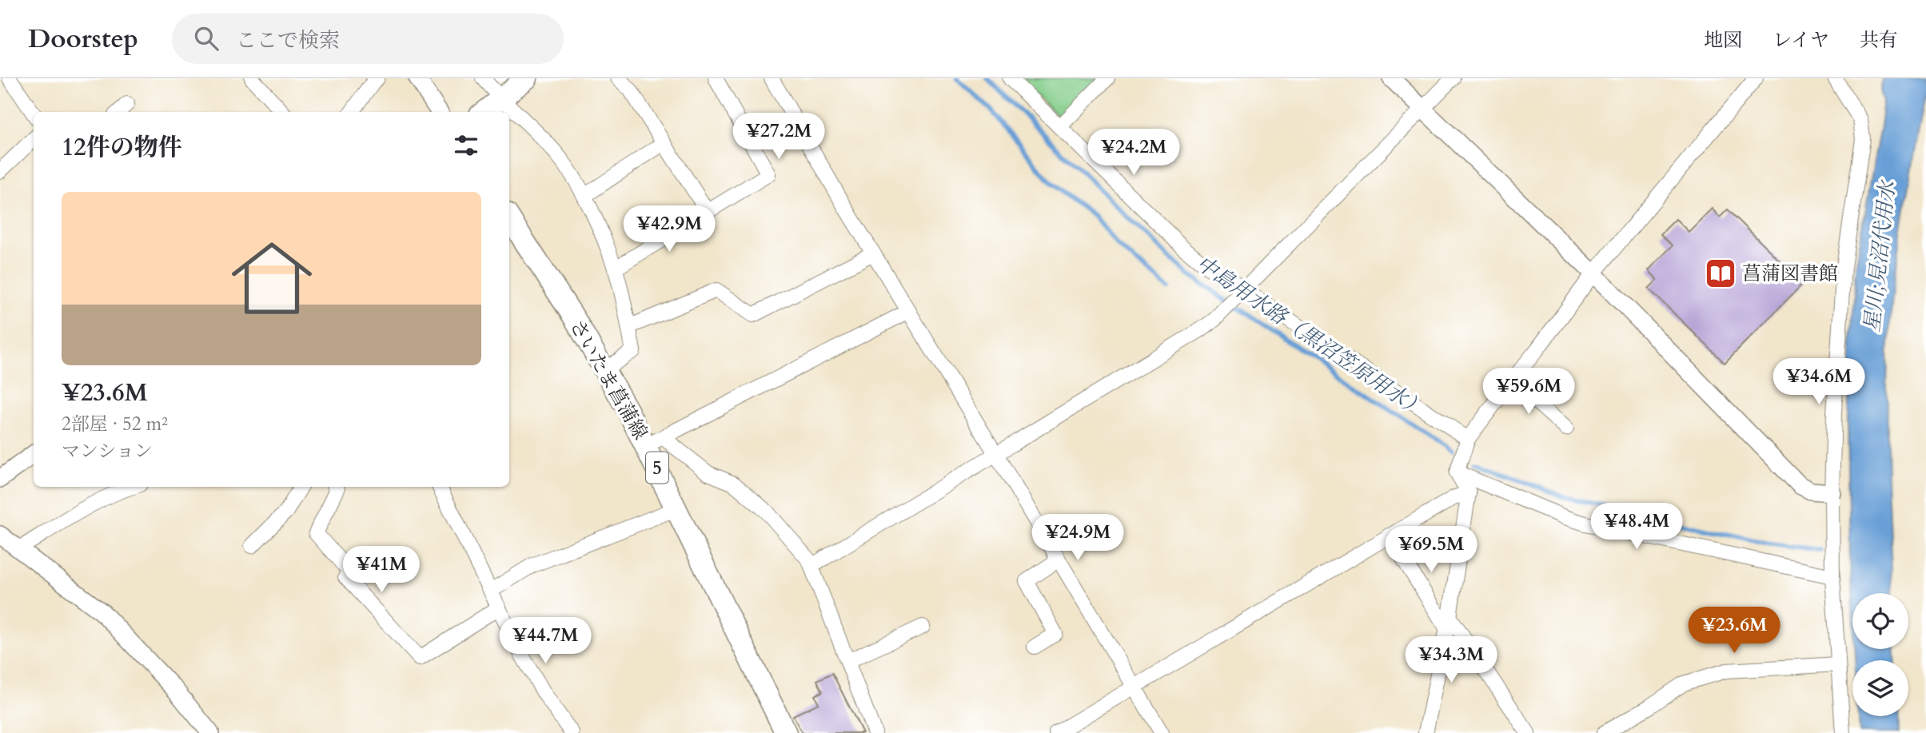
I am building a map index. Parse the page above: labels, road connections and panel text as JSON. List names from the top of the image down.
{
  "streets": {
    "main road": ["さいたま菖蒲線", "5"]
  },
  "water": ["星川;見沼代用水", "中島用水路（黒沼笠原用水）"],
  "places": {
    "library": ["菖蒲図書館"]
  },
  "page": {
    "header": "Doorstep",
    "search": "ここで検索",
    "nav": ["地図", "レイヤ", "共有"],
    "heading": "12件の物件",
    "price": [
      "¥27.2M",
      "¥24.2M",
      "¥42.9M",
      "¥34.6M",
      "¥59.6M",
      "¥48.4M",
      "¥24.9M",
      "¥69.5M",
      "¥41M",
      "¥23.6M",
      "¥44.7M",
      "¥34.3M"
    ],
    "list": [
      {
        "name": "¥23.6M",
        "note": "2部屋 · 52 m² · マンション"
      }
    ]
  }
}
